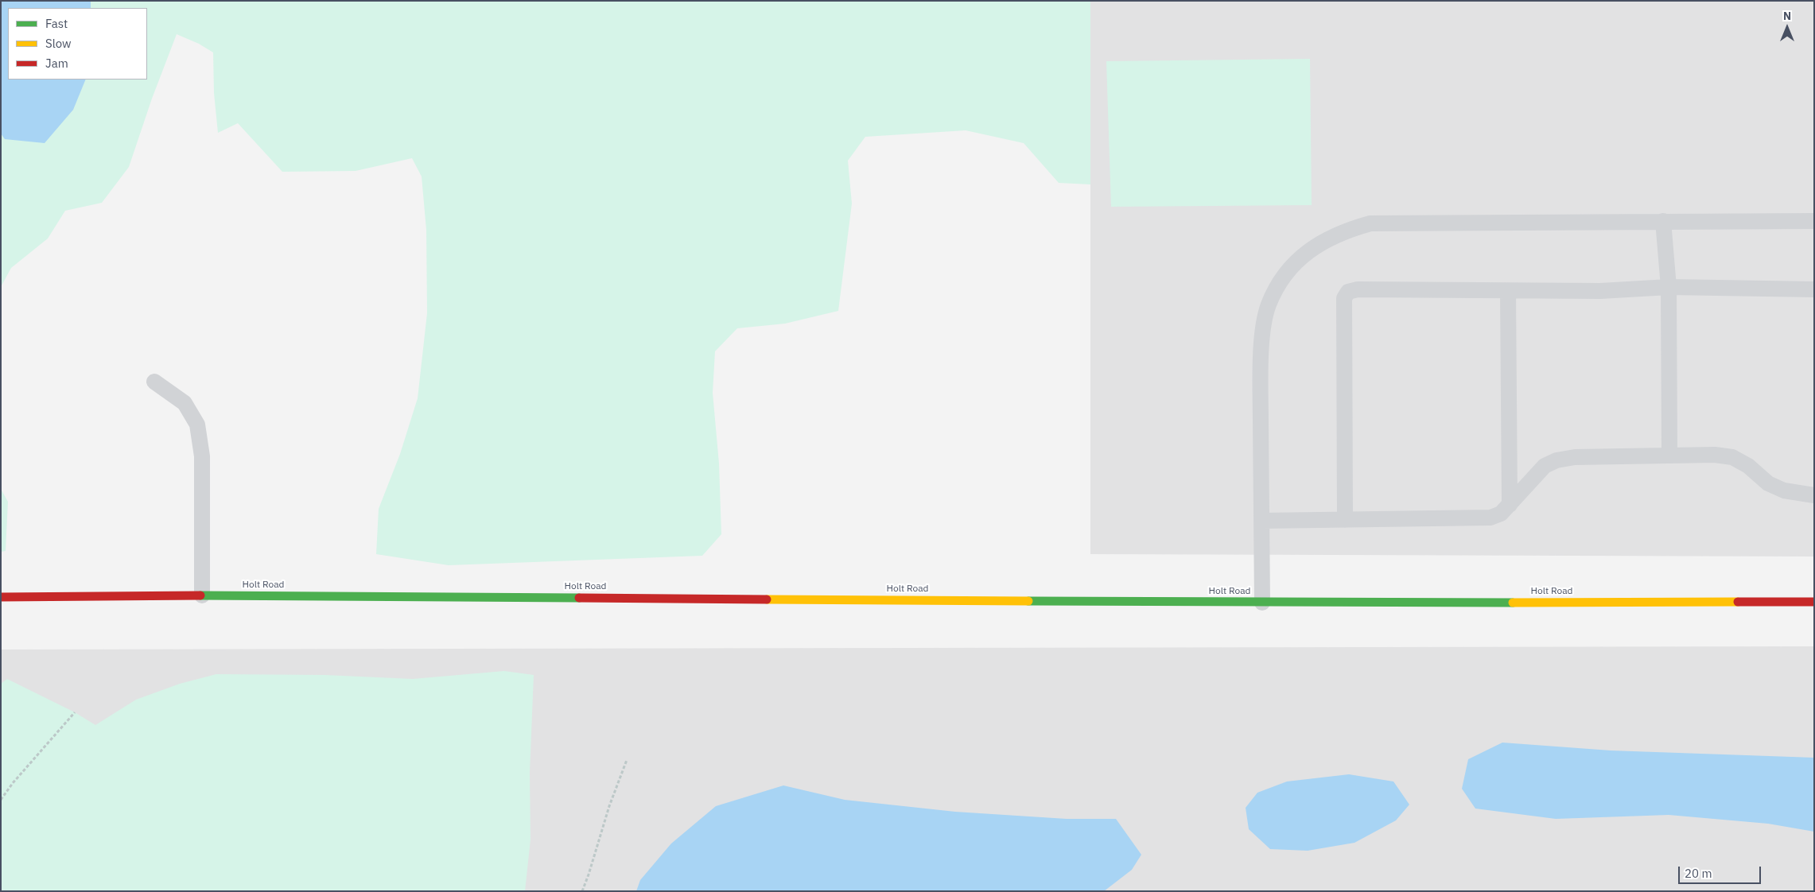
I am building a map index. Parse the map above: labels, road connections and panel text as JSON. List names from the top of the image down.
{
  "streets": {
    "main road": ["Holt Road"]
  },
  "legend": ["Fast", "Slow", "Jam"],
  "scale_bar": "20 m",
  "north": "top"
}
